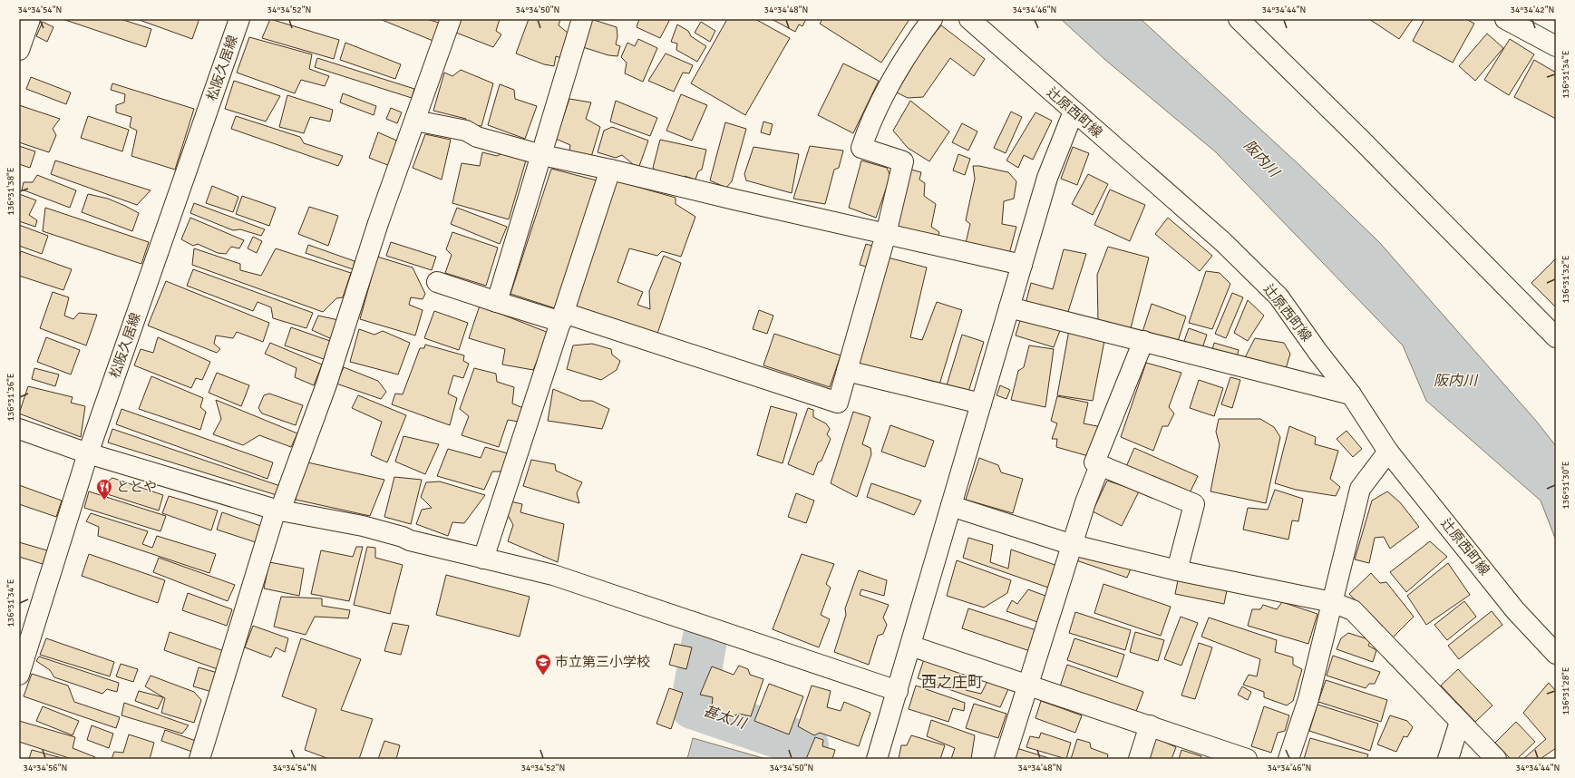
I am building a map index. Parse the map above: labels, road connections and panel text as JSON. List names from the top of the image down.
{
  "streets": {
    "street": ["松阪久居線", "辻原西町線"]
  },
  "districts": ["西之庄町"],
  "water": ["阪内川", "甚太川"],
  "places": {
    "restaurant": ["ととや"],
    "school or university": ["市立第三小学校"]
  },
  "coordinates": [
    "34°34'54\"N",
    "34°34'52\"N",
    "34°34'50\"N",
    "34°34'48\"N",
    "34°34'46\"N",
    "34°34'44\"N",
    "34°34'42\"N",
    "136°31'34\"E",
    "136°31'38\"E",
    "136°31'32\"E",
    "136°31'36\"E",
    "136°31'30\"E",
    "136°31'28\"E",
    "34°34'56\"N"
  ]
}
